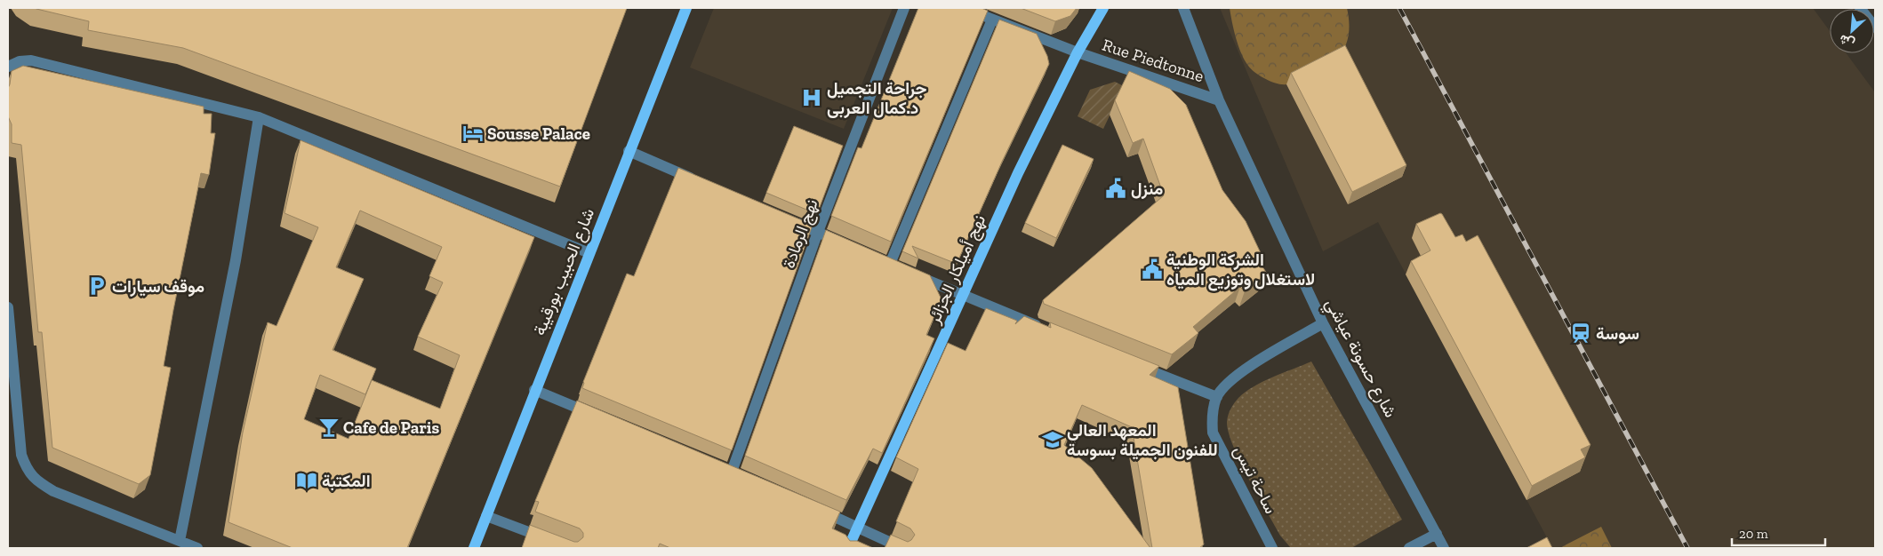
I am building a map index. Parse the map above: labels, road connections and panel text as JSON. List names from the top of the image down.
{
  "streets": {
    "main road": ["نهج أميلكار الجزائر", "شارع الحبيب بورقيبة"],
    "street": [
      "Rue Piedtonne",
      "نهج الرمادة",
      "شارع حسونة عياشي",
      "ساحة تيس"
    ]
  },
  "crossings": [
    ["Rue Piedtonne", "نهج أميلكار الجزائر"],
    ["Rue Piedtonne", "شارع حسونة عياشي"],
    ["شارع حسونة عياشي", "ساحة تيس"]
  ],
  "places": {
    "hospital": ["جراحة التجميل د.كمال العربى"],
    "hotel": ["Sousse Palace"],
    "public building": ["منزل", "الشركة الوطنية لاستغلال وتوزيع المياه"],
    "parking": ["موقف سيارات"],
    "station": ["سوسة"],
    "bar": ["Cafe de Paris"],
    "school or university": ["المعهد العالي للفنون الجميلة بسوسة"],
    "library": ["المكتبة"]
  },
  "scale_bar": "20 m",
  "north": "bottom left"
}
